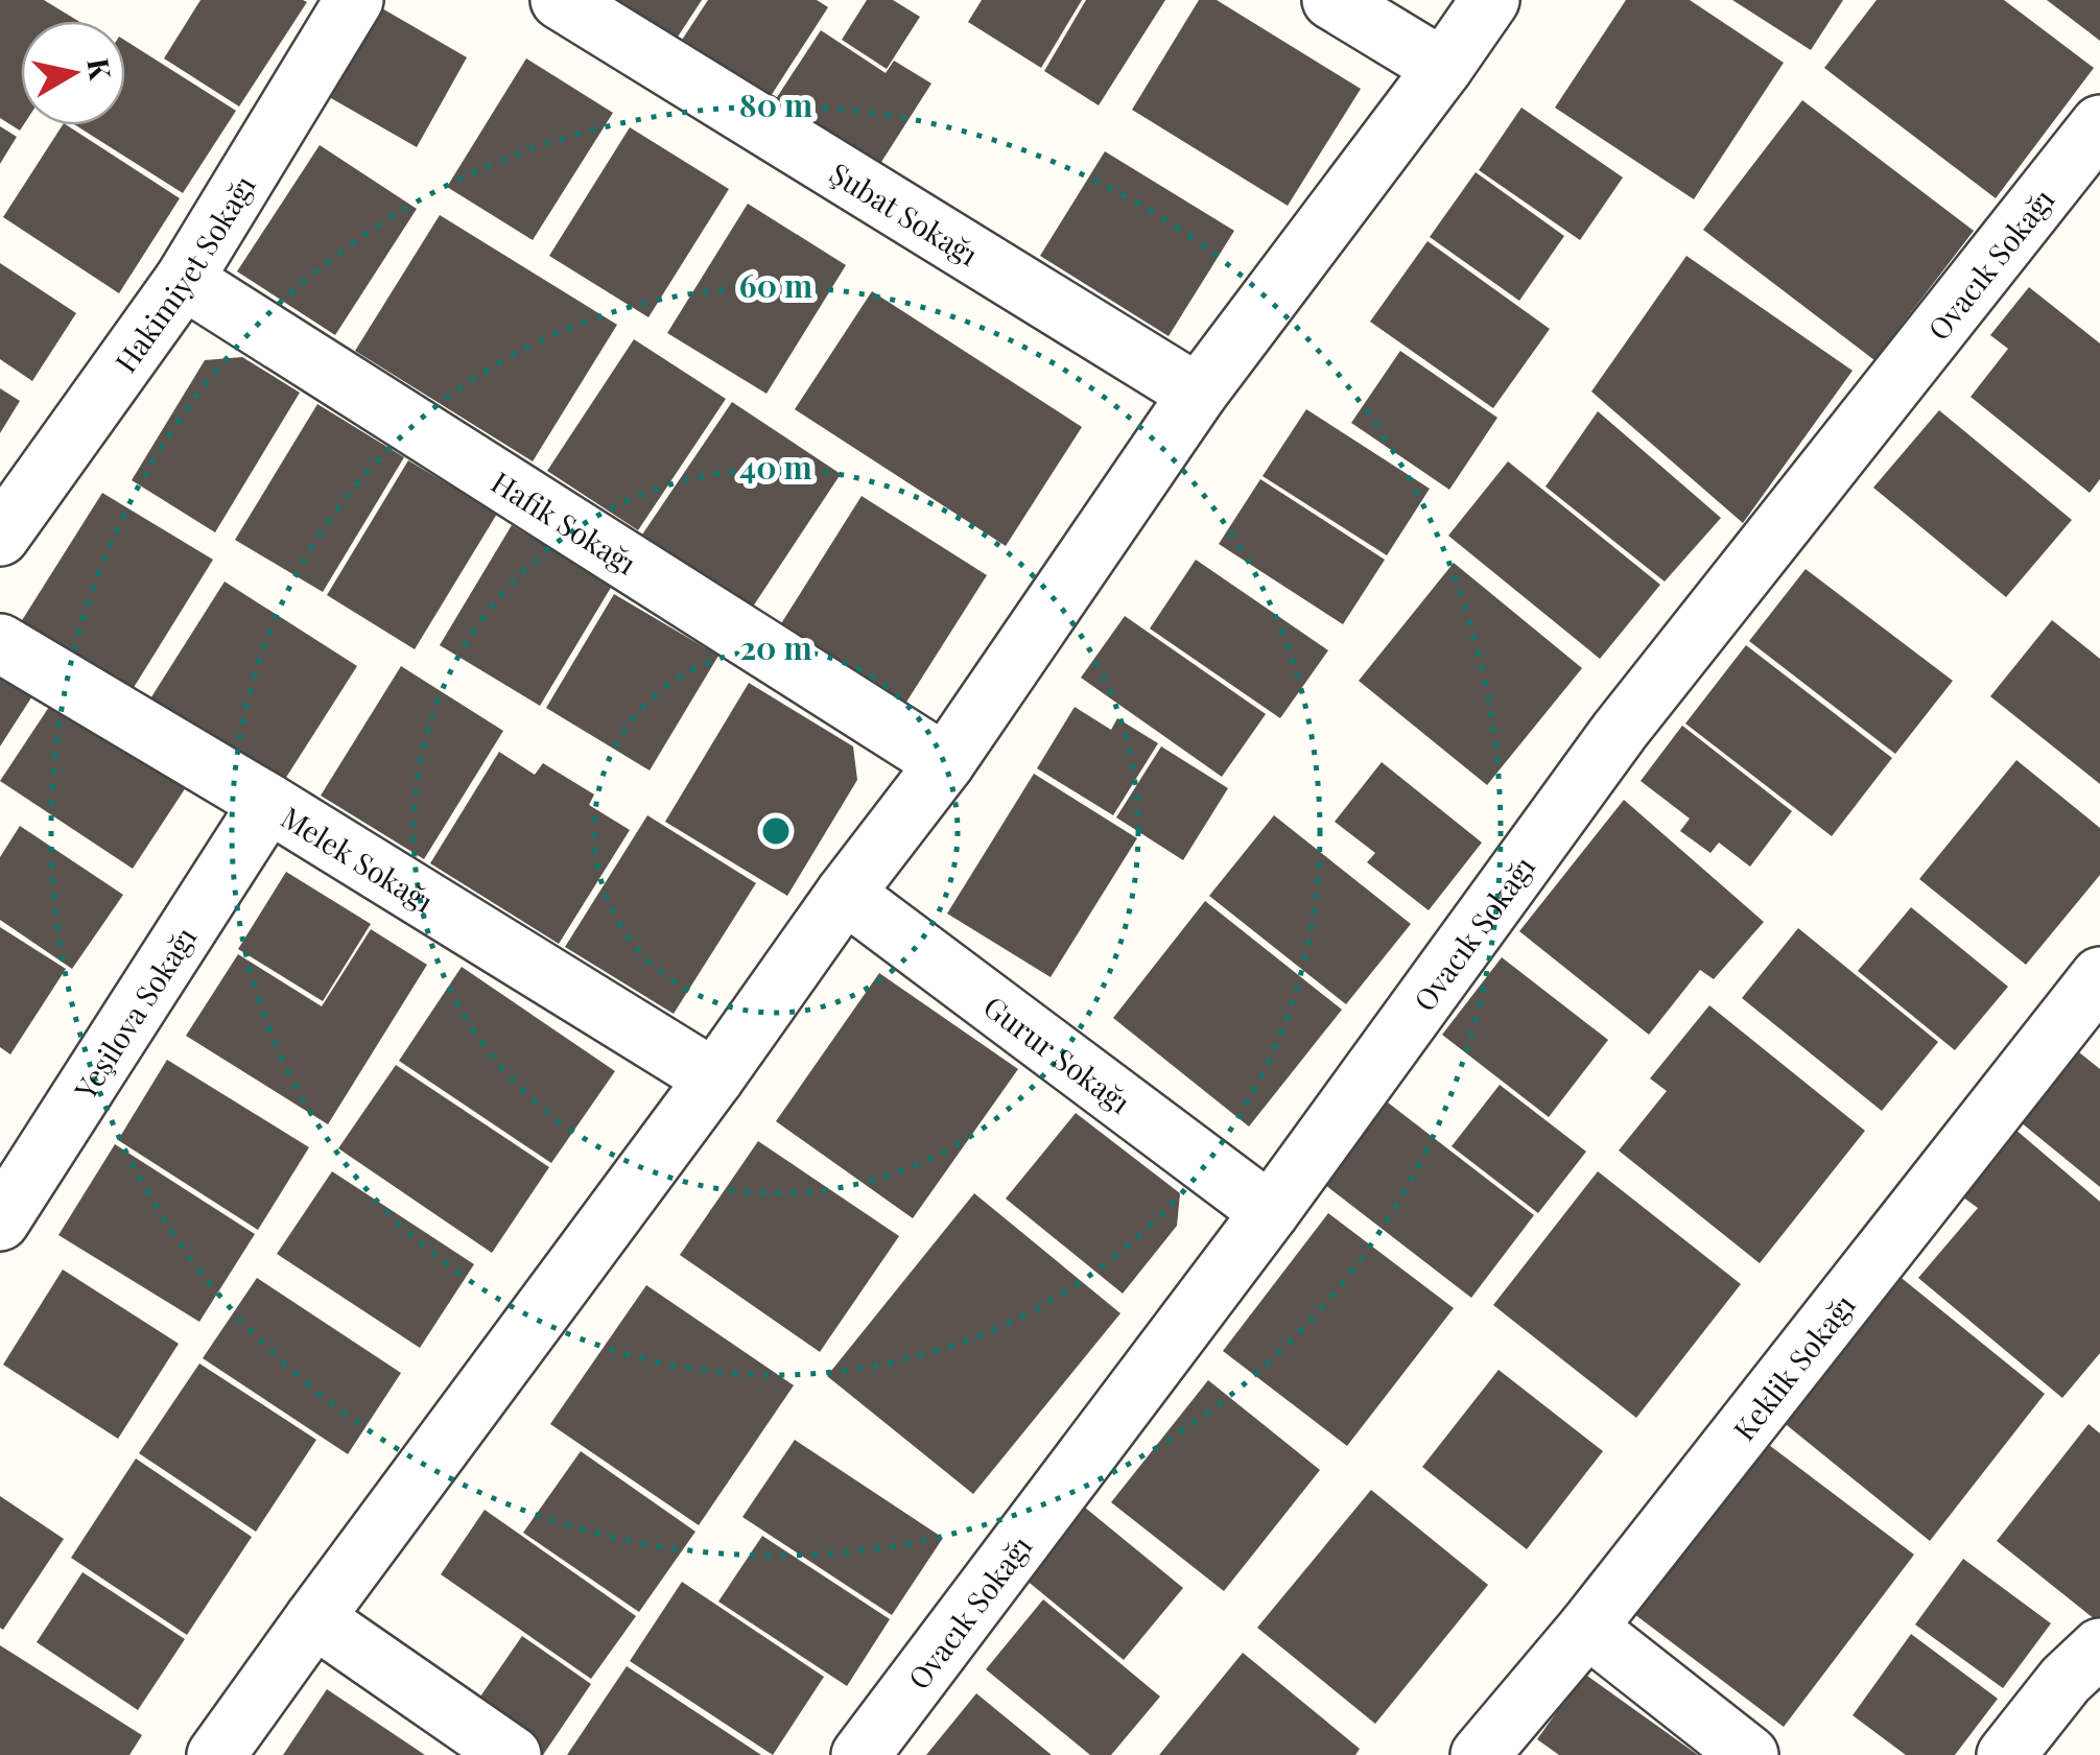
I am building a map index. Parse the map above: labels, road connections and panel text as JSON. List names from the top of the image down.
{
  "streets": {
    "street": [
      "Şubat Sokağı",
      "Ovacık Sokağı",
      "Hakimiyet Sokağı",
      "Hafik Sokağı",
      "Melek Sokağı",
      "Yeşilova Sokağı",
      "Gurur Sokağı",
      "Keklik Sokağı"
    ]
  },
  "crossings": [
    ["Ovacık Sokağı", "Gurur Sokağı"],
    ["Hakimiyet Sokağı", "Hafik Sokağı"],
    ["Melek Sokağı", "Yeşilova Sokağı"]
  ],
  "north": "right",
  "rings": [
    "80 m",
    "60 m",
    "40 m",
    "20 m"
  ]
}
